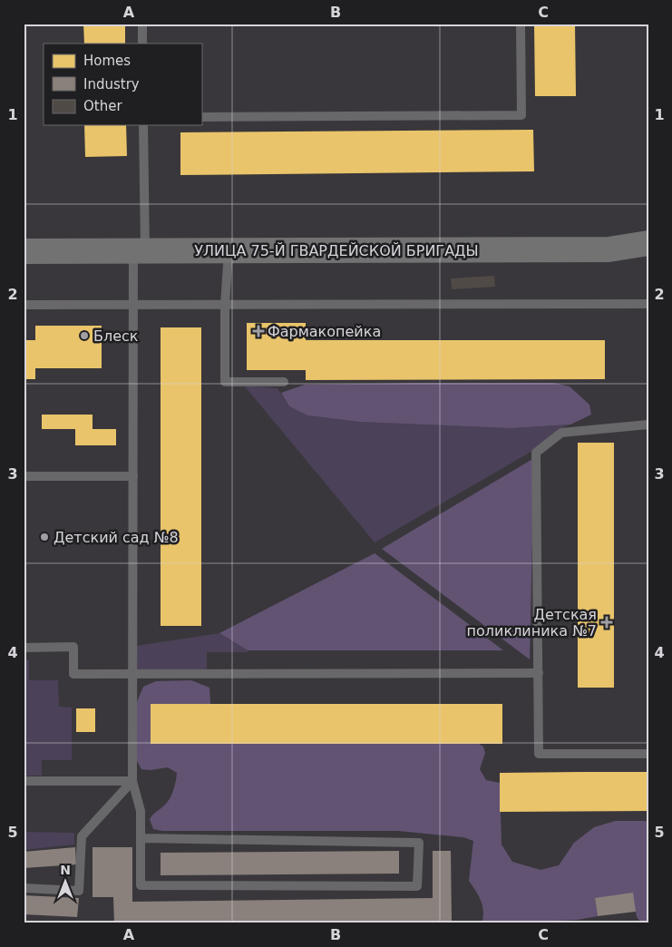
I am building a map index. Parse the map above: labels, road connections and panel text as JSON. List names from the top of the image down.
{
  "streets": {
    "main road": ["УЛИЦА 75-Й ГВАРДЕЙСКОЙ БРИГАДЫ"]
  },
  "places": {
    "health": ["Фармакопейка", "Детская поликлиника №7"],
    "other": ["Блеск", "Детский сад №8"]
  },
  "legend": ["Homes", "Industry", "Other"],
  "north": "top",
  "grid": {
    "columns": ["A", "B", "C"],
    "rows": [
      "1",
      "2",
      "3",
      "4",
      "5"
    ]
  }
}
